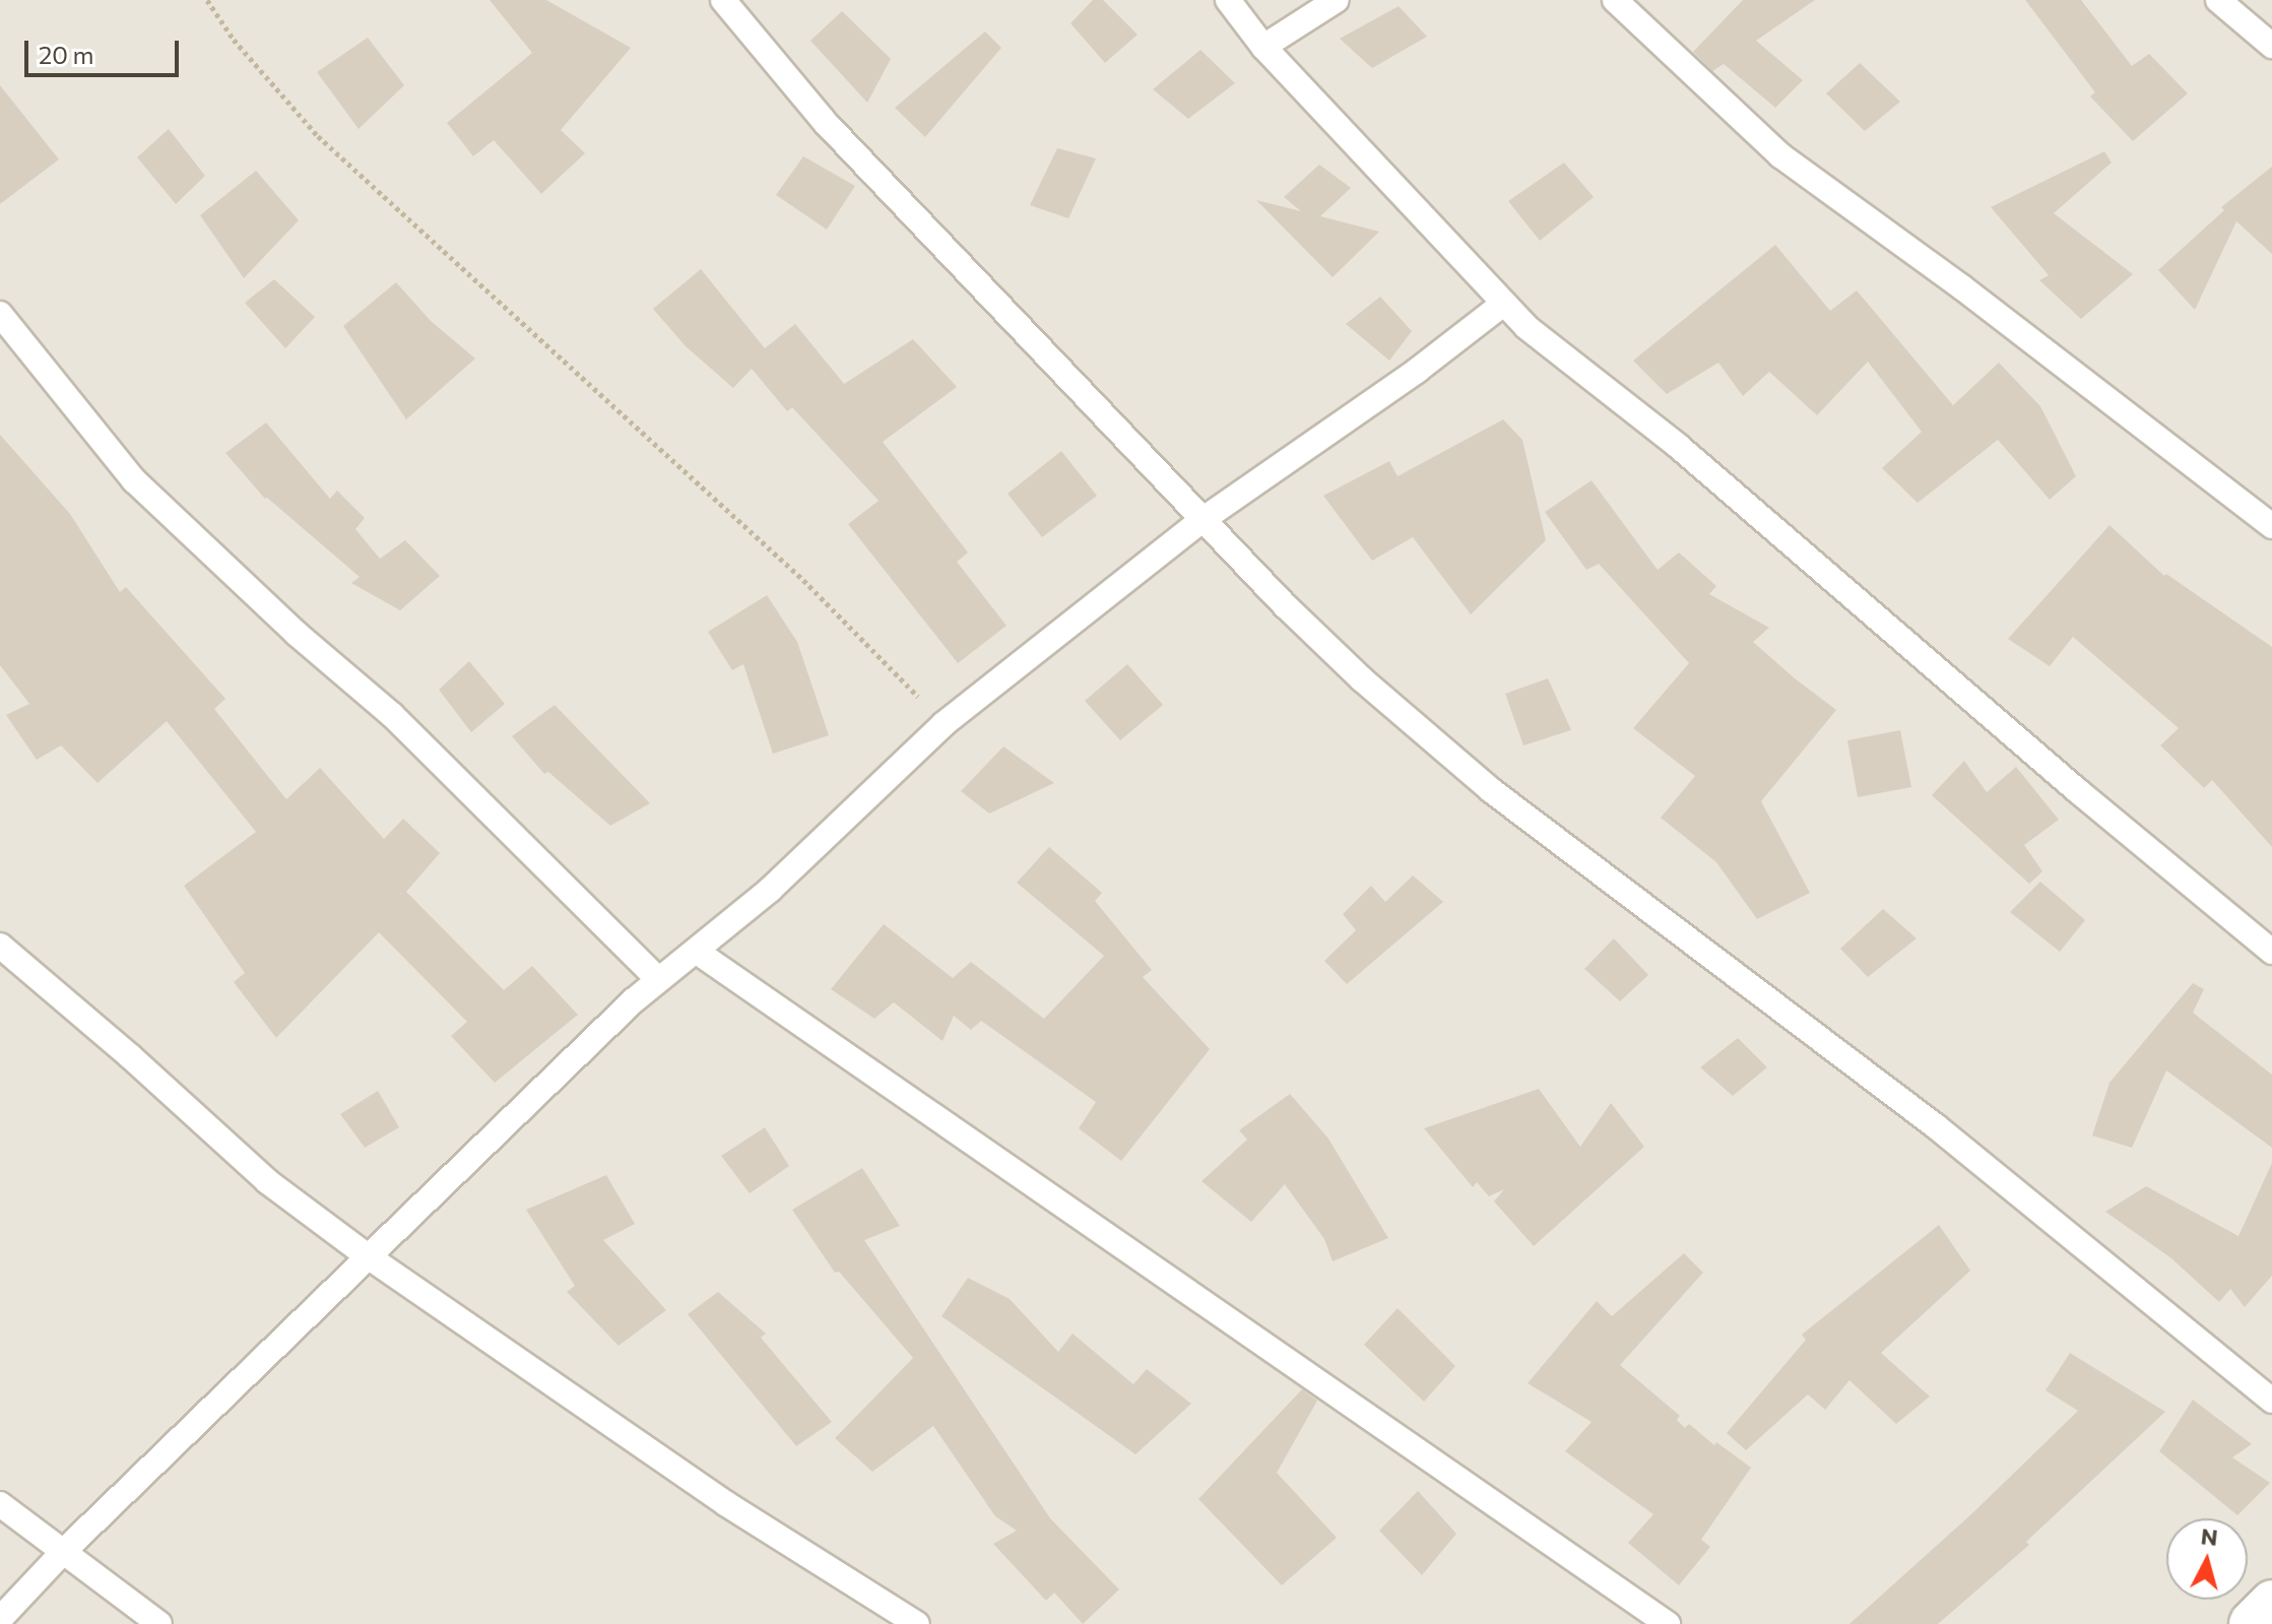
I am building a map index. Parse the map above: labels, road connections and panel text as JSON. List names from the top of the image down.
{
  "scale_bar": "20 m",
  "north": "top"
}
